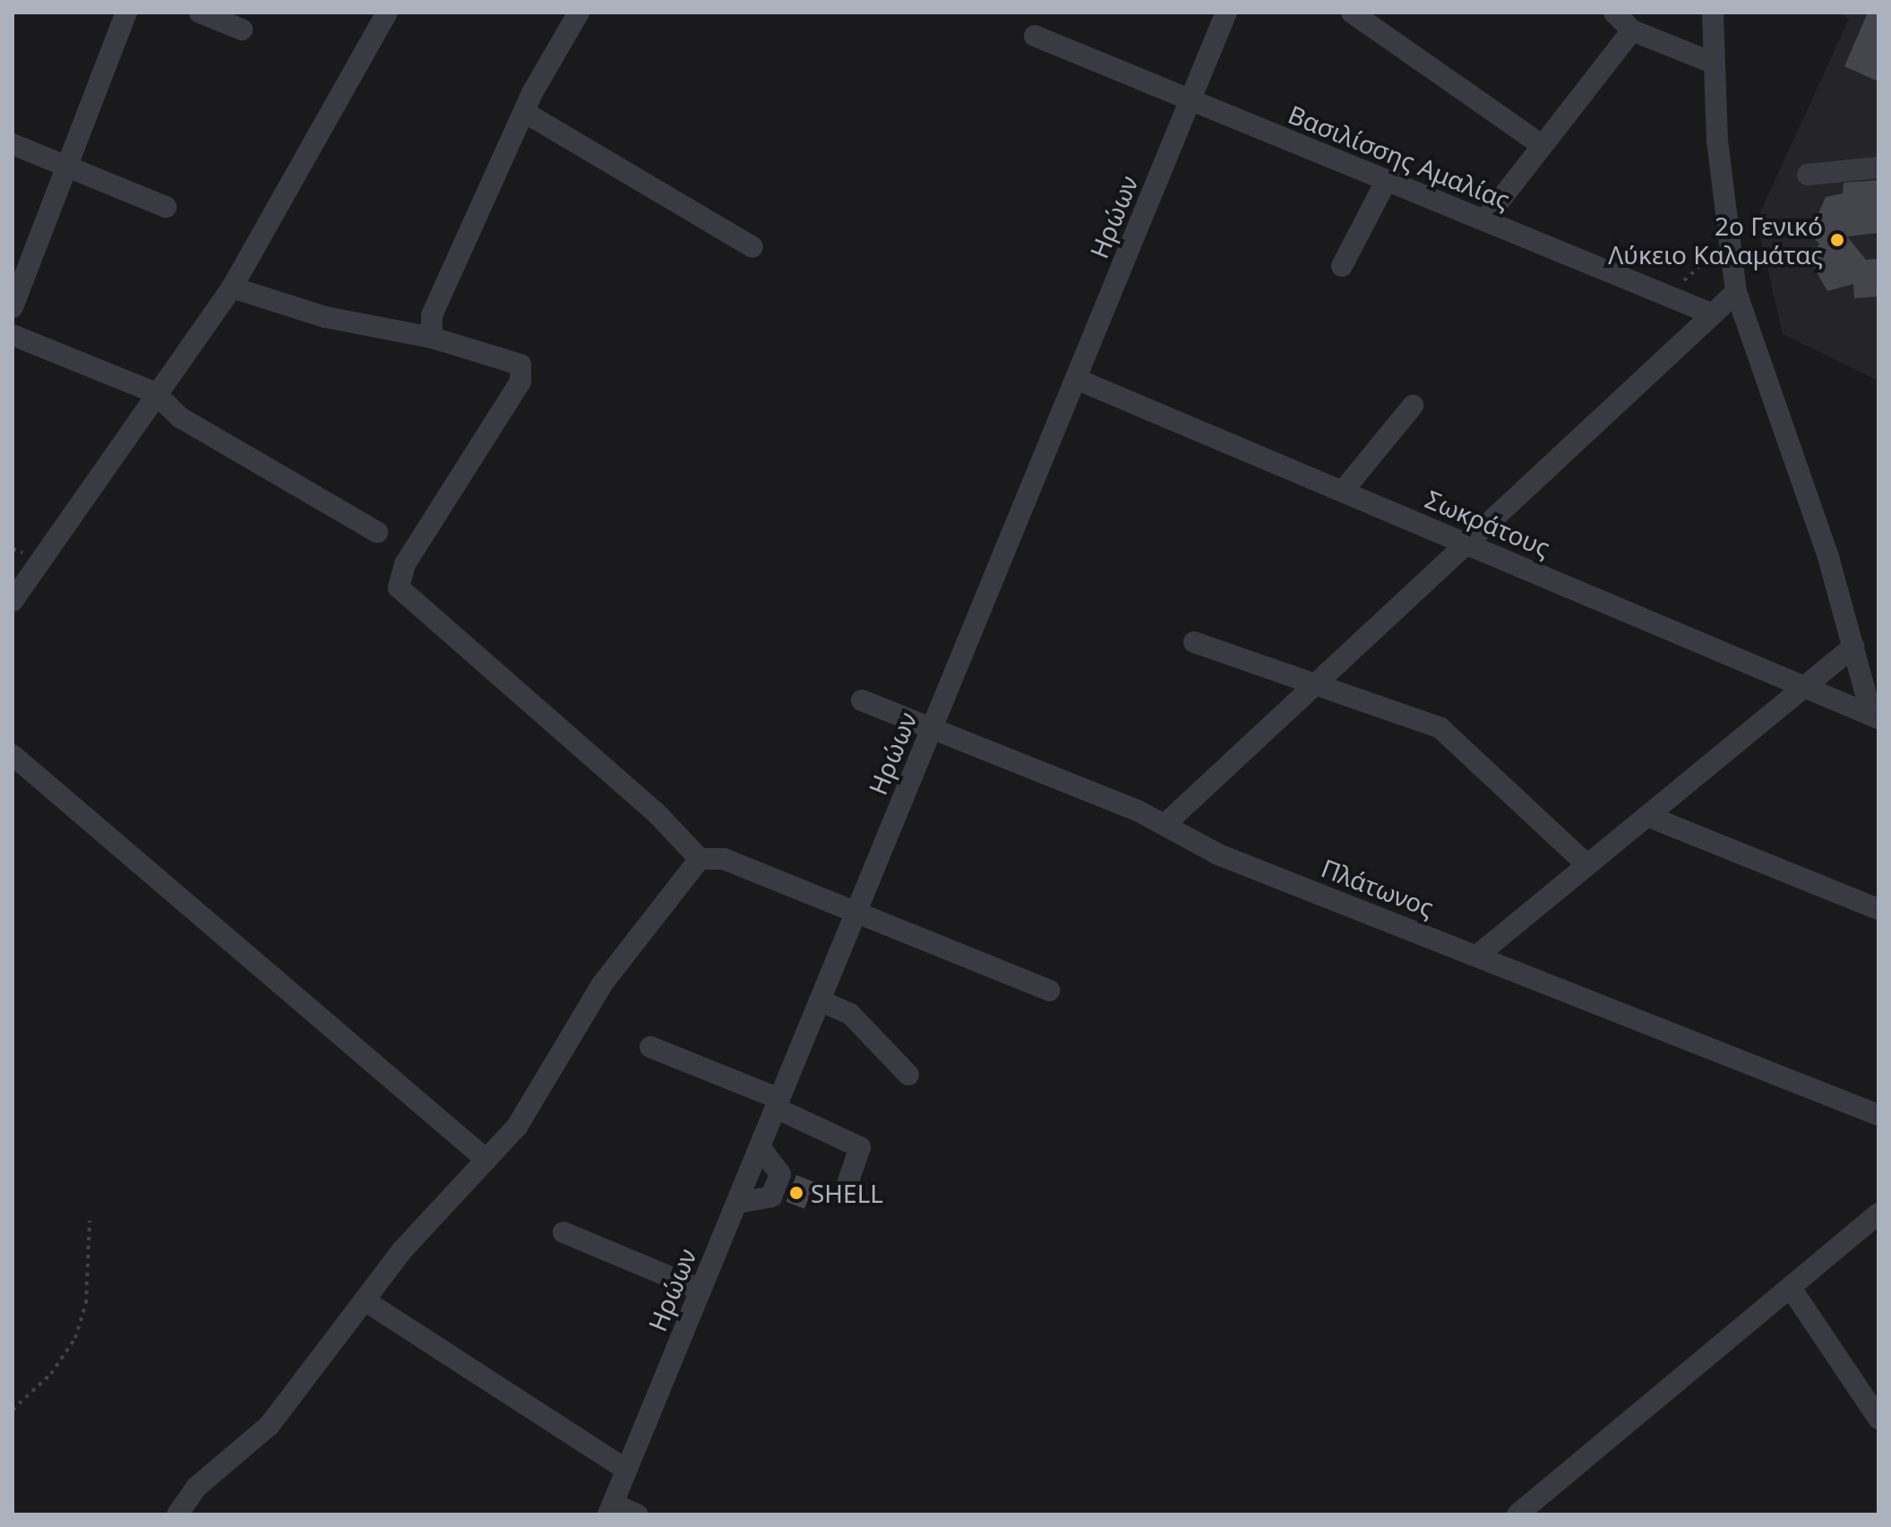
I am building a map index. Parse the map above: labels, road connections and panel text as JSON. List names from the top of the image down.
{
  "streets": {
    "street": [
      "Βασιλίσσης Αμαλίας",
      "Ηρώων",
      "Σωκράτους",
      "Πλάτωνος"
    ]
  },
  "crossings": [
    ["Βασιλίσσης Αμαλίας", "Ηρώων"],
    ["Ηρώων", "Σωκράτους"],
    ["Ηρώων", "Πλάτωνος"]
  ],
  "places": ["2ο Γενικό Λύκειο Καλαμάτας", "SHELL"]
}
